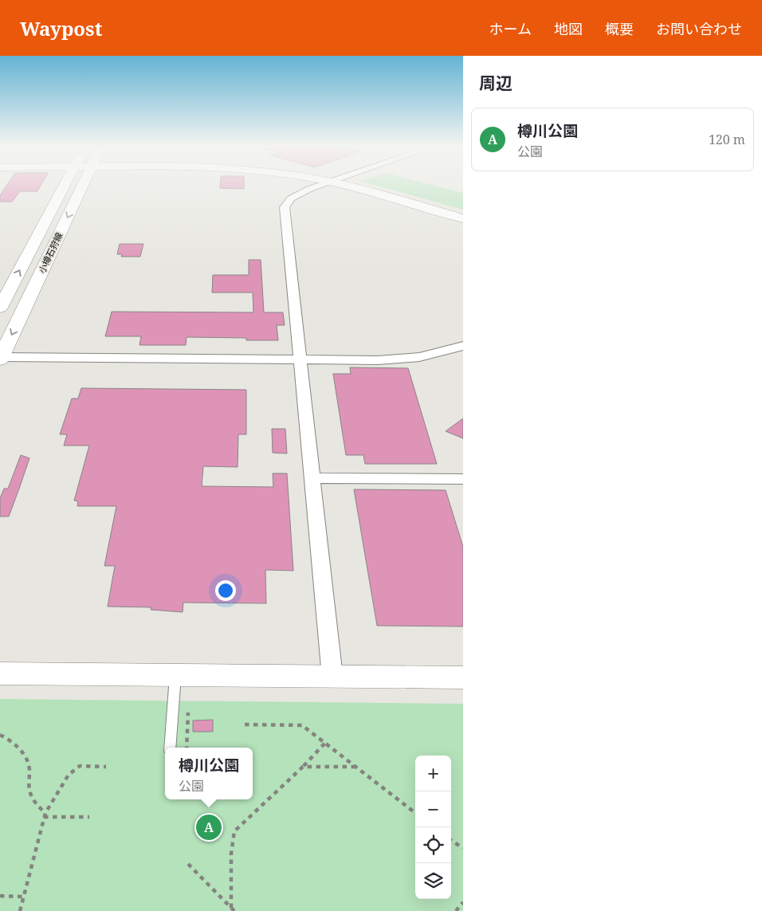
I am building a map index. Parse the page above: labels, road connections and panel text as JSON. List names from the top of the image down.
{
  "streets": {
    "street": ["小樽石狩線"]
  },
  "page": {
    "header": "Waypost",
    "nav": [
      "ホーム",
      "地図",
      "概要",
      "お問い合わせ"
    ],
    "heading": "周辺",
    "list": [
      {
        "mark": "A",
        "name": "樽川公園",
        "note": "公園",
        "value": "120 m"
      }
    ],
    "popup": ["樽川公園", "公園"],
    "map_buttons": ["+", "−"],
    "pins": "A"
  }
}
